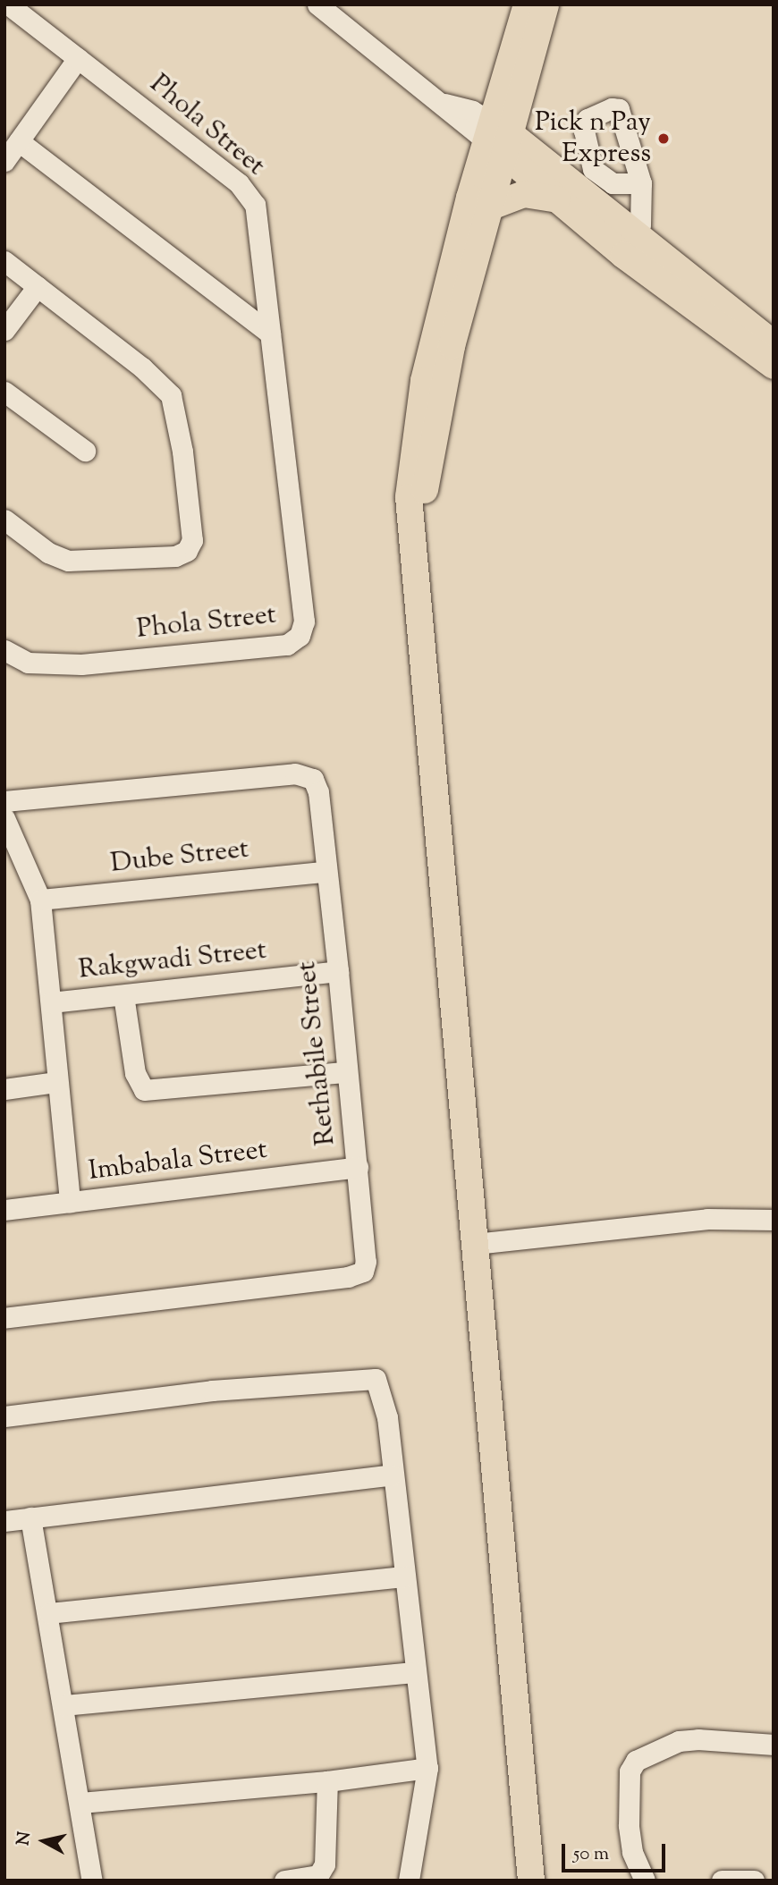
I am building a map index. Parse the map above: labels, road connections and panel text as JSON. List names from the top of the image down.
{
  "streets": {
    "street": [
      "Phola Street",
      "Dube Street",
      "Rakgwadi Street",
      "Rethabile Street",
      "Imbabala Street"
    ]
  },
  "crossings": [
    ["Dube Street", "Rethabile Street"],
    ["Rakgwadi Street", "Rethabile Street"],
    ["Rethabile Street", "Imbabala Street"]
  ],
  "places": ["Pick n Pay Express"],
  "scale_bar": "50 m",
  "north": "left"
}
